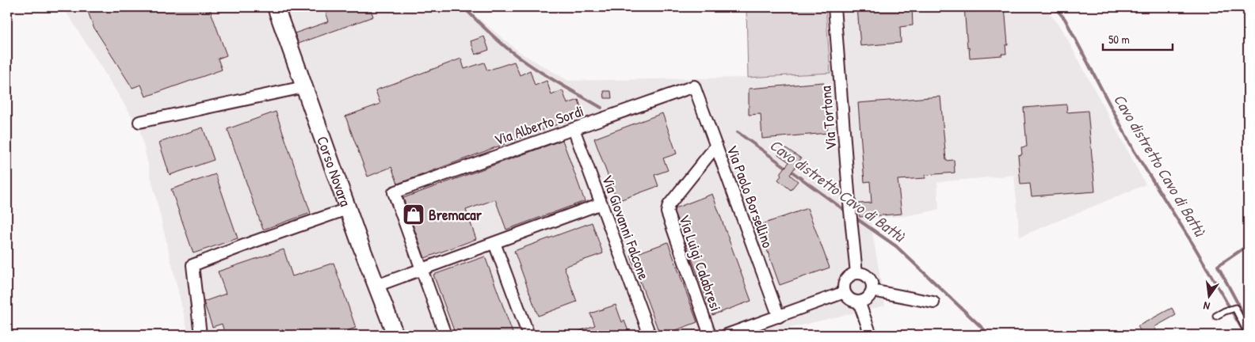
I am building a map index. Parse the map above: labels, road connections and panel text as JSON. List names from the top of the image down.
{
  "streets": {
    "main road": ["Corso Novara"],
    "street": [
      "Via Tortona",
      "Via Alberto Sordi",
      "Via Paolo Borsellino",
      "Via Giovanni Falcone",
      "Via Luigi Calabresi"
    ]
  },
  "crossings": [
    ["Via Alberto Sordi", "Via Paolo Borsellino"],
    ["Via Alberto Sordi", "Via Giovanni Falcone"],
    ["Via Paolo Borsellino", "Via Luigi Calabresi"]
  ],
  "water": ["Cavo distretto Cavo di Battù"],
  "places": {
    "shop": ["Bremacar"]
  },
  "scale_bar": "50 m",
  "north": "bottom"
}
